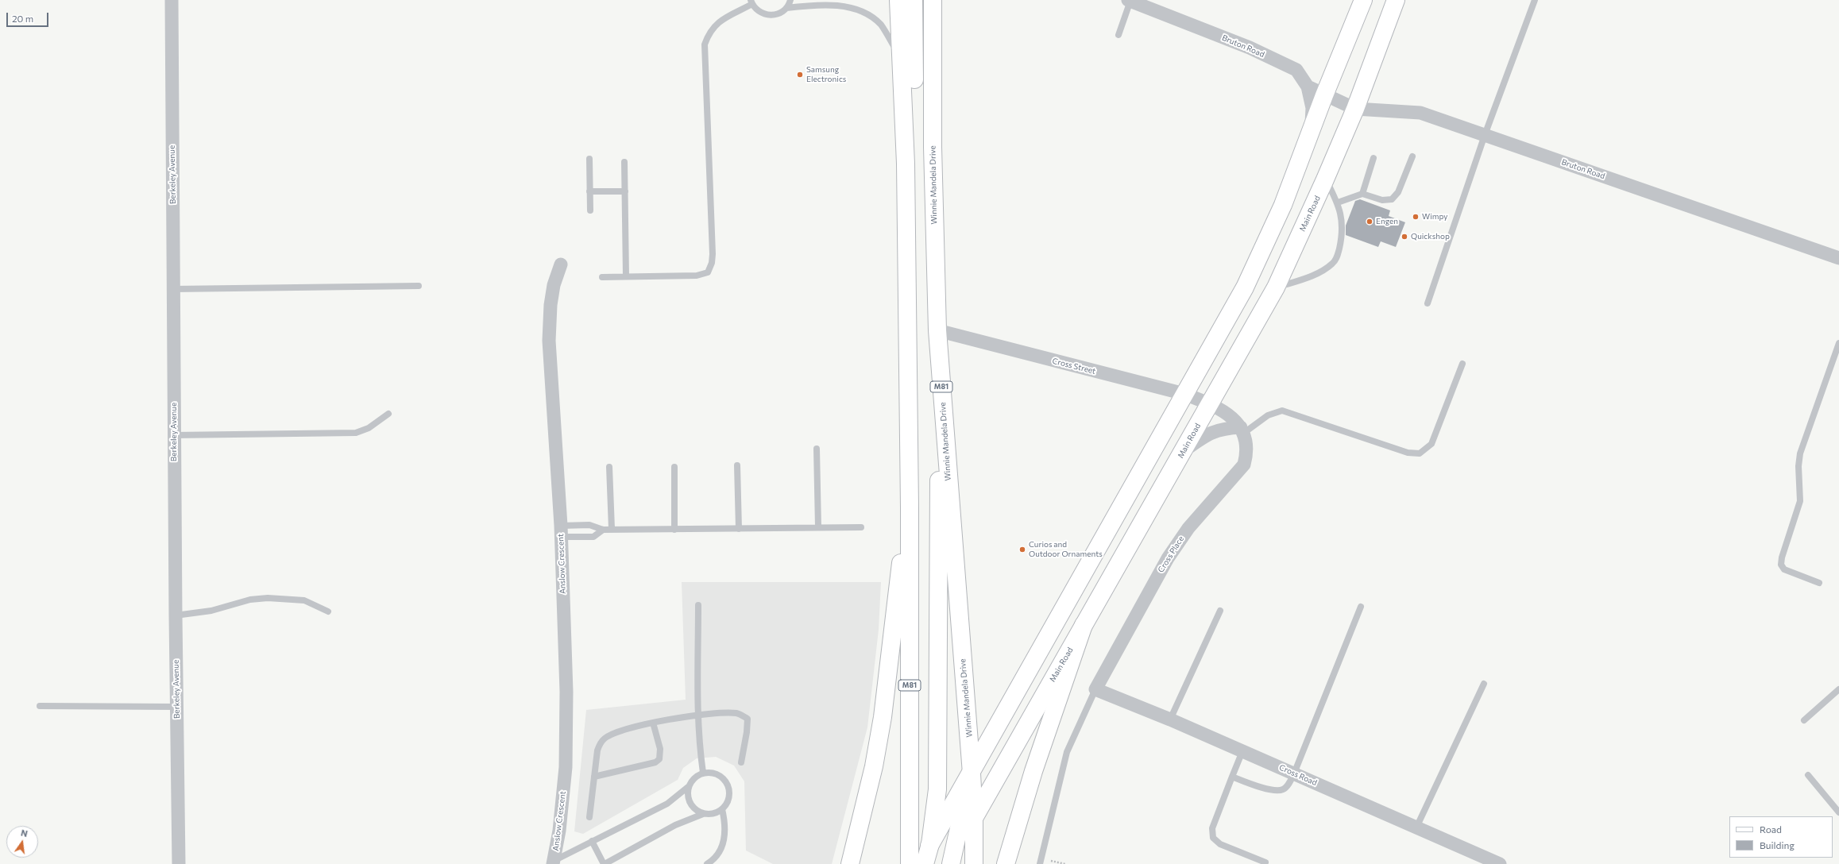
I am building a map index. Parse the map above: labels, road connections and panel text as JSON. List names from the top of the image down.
{
  "streets": {
    "main road": ["Winnie Mandela Drive", "Main Road", "M81"],
    "street": [
      "Bruton Road",
      "Berkeley Avenue",
      "Cross Street",
      "Cross Place",
      "Anslow Crescent",
      "Cross Road"
    ]
  },
  "crossings": [
    ["Bruton Road", "Main Road"],
    ["Winnie Mandela Drive", "Main Road"],
    ["Winnie Mandela Drive", "Cross Street"],
    ["Main Road", "Cross Street"],
    ["Cross Place", "Cross Road"]
  ],
  "places": [
    "Samsung Electronics",
    "Wimpy",
    "Engen",
    "Quickshop",
    "Curios and Outdoor Ornaments"
  ],
  "legend": ["Road", "Building"],
  "scale_bar": "20 m",
  "north": "top"
}
